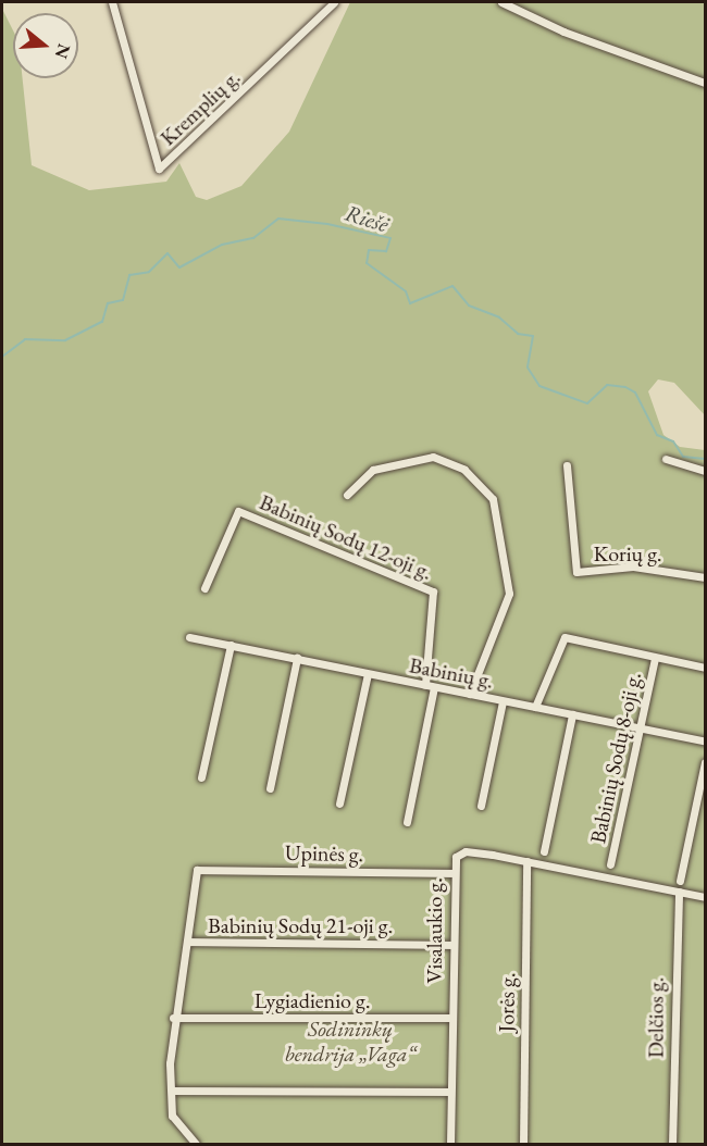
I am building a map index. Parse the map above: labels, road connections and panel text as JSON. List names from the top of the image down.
{
  "streets": {
    "street": [
      "Kremplių g.",
      "Babinių Sodų 12-oji g.",
      "Korių g.",
      "Babinių g.",
      "Babinių Sodų 8-oji g.",
      "Upinės g.",
      "Babinių Sodų 21-oji g.",
      "Visalaukio g.",
      "Lygiadienio g.",
      "Jorės g.",
      "Delčios g."
    ]
  },
  "crossings": [
    ["Babinių Sodų 12-oji g.", "Babinių g."],
    ["Babinių g.", "Babinių Sodų 8-oji g."],
    ["Upinės g.", "Babinių Sodų 21-oji g."],
    ["Upinės g.", "Visalaukio g."],
    ["Babinių Sodų 21-oji g.", "Visalaukio g."],
    ["Visalaukio g.", "Lygiadienio g."],
    ["Visalaukio g.", "Jorės g."],
    ["Visalaukio g.", "Delčios g."]
  ],
  "water": ["Riešė"],
  "parks": ["Sodininkų bendrija „Vaga“"],
  "north": "right"
}
